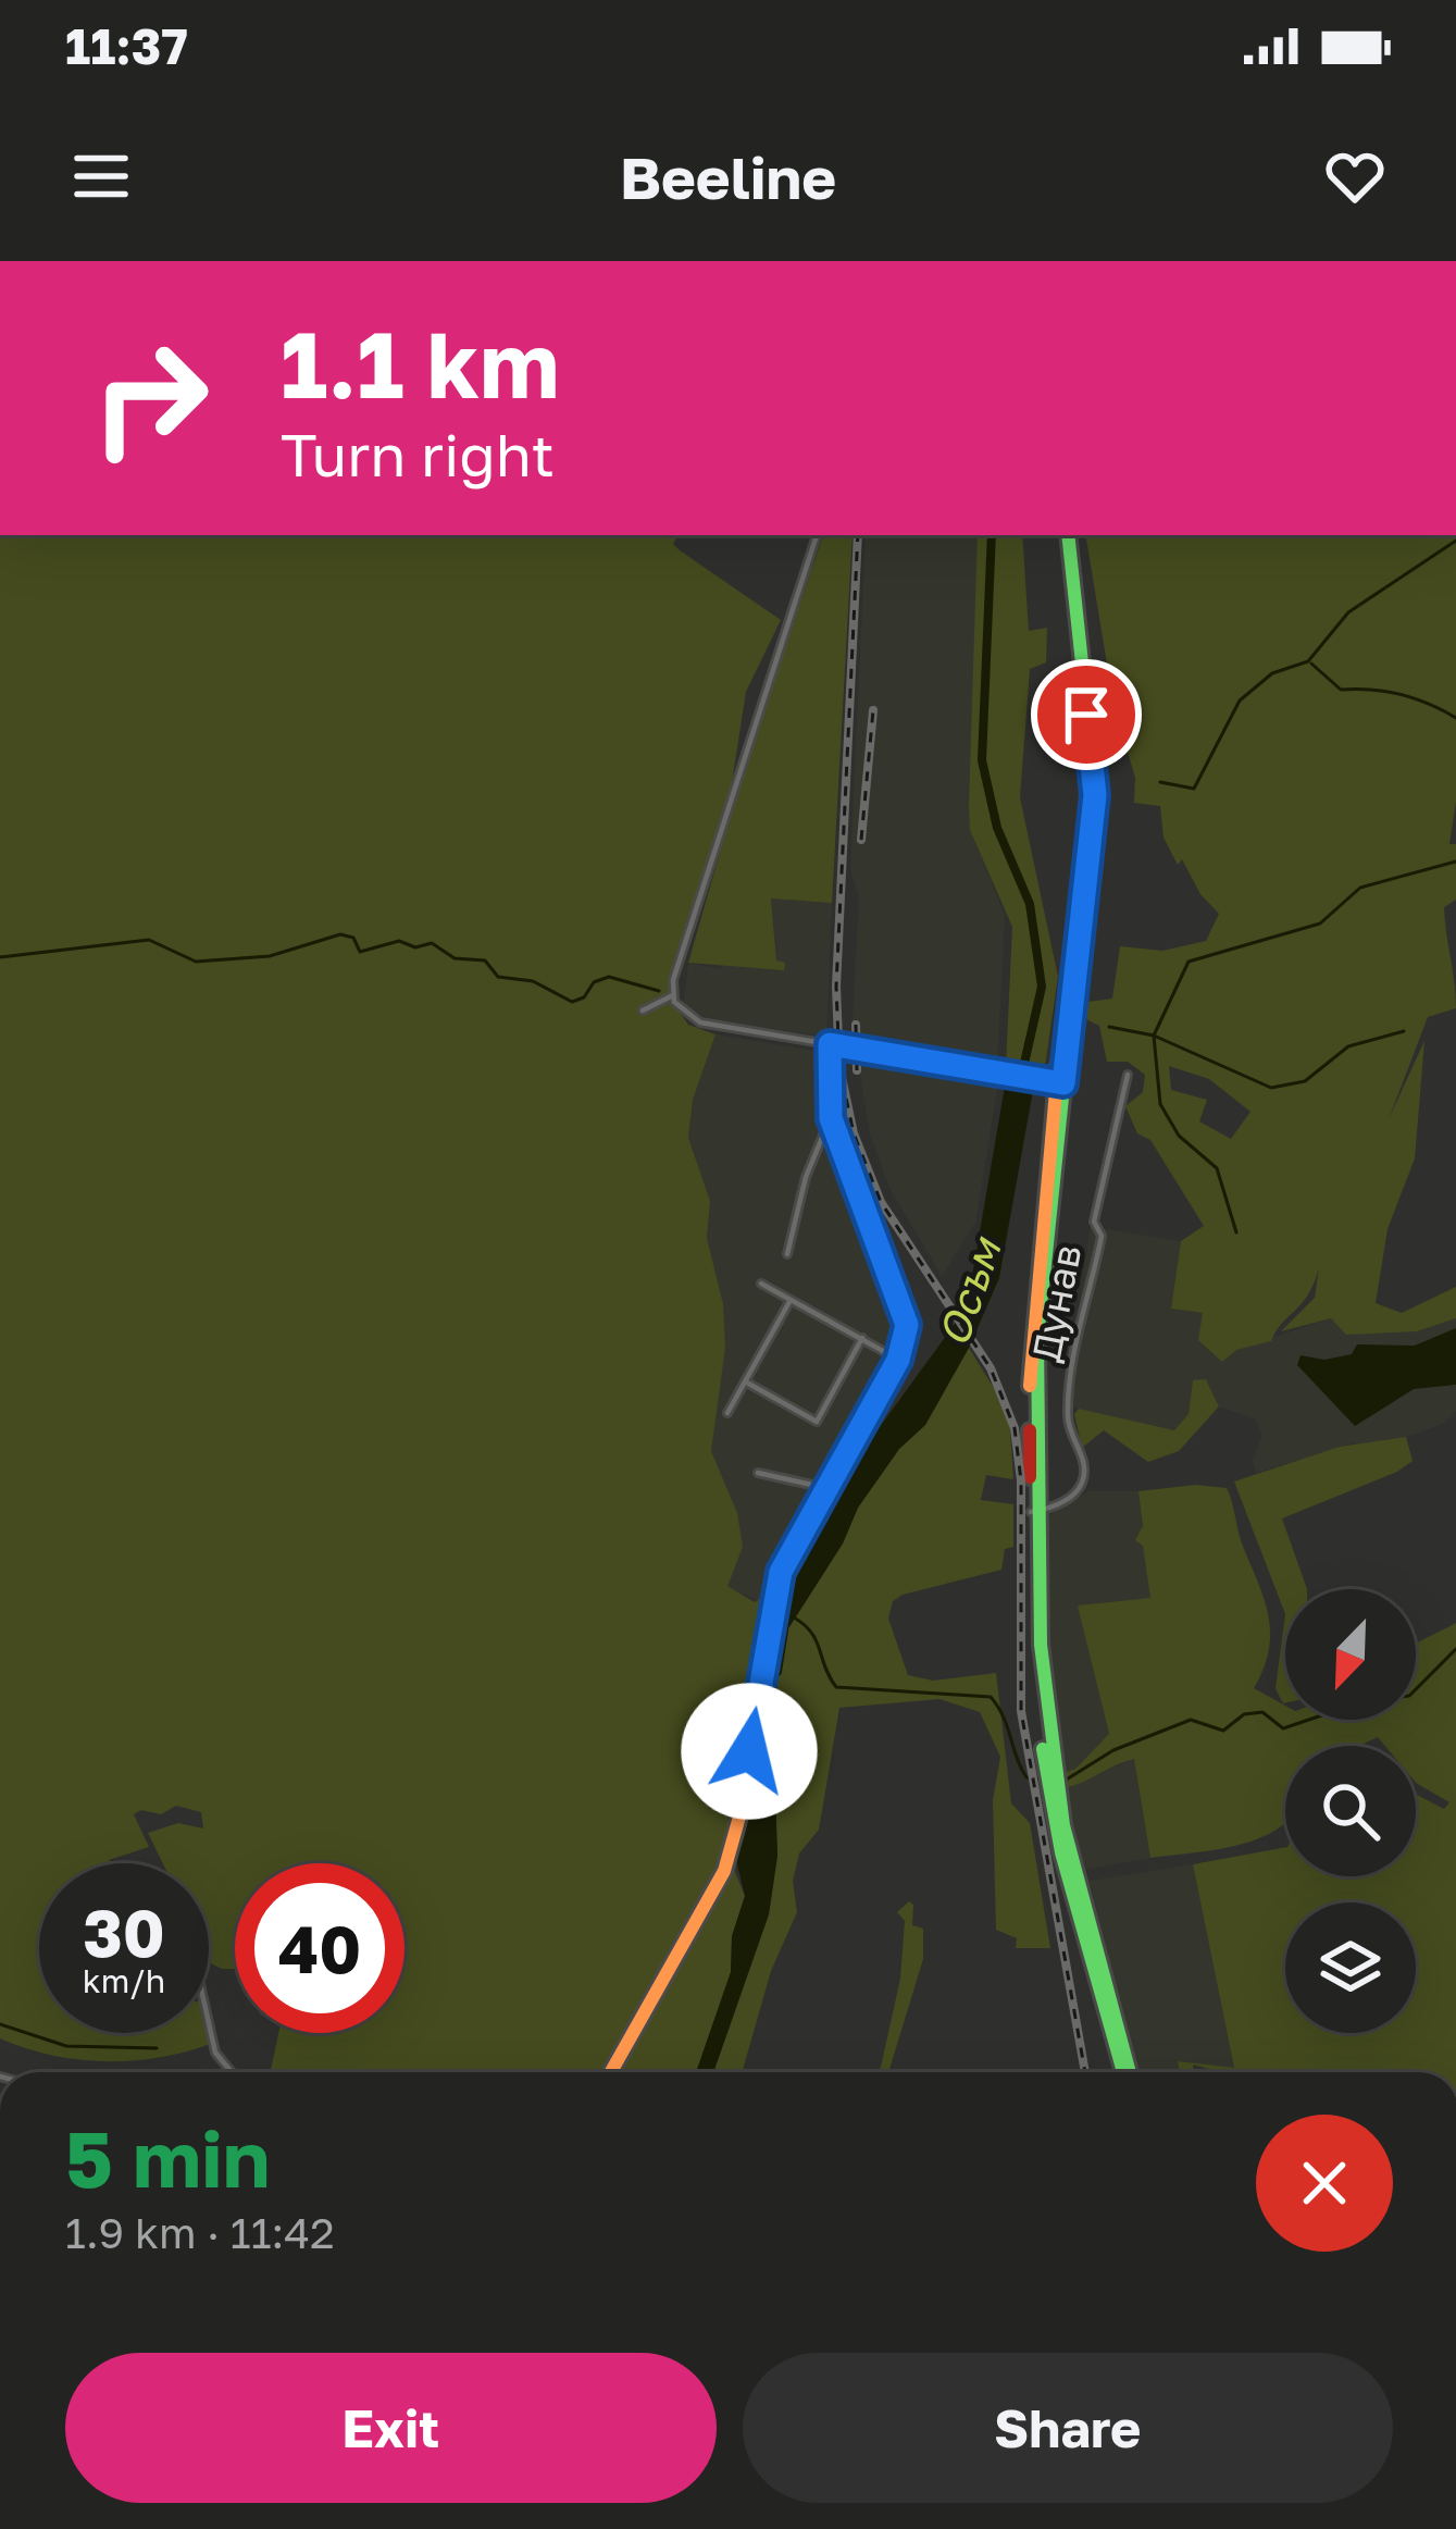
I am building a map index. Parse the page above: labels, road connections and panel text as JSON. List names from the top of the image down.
{
  "streets": {
    "street": ["Дунав"]
  },
  "water": ["Осъм"],
  "north": "bottom left",
  "page": {
    "status": "11:37",
    "header": "Beeline",
    "turn": ["1.1 km", "Turn right"],
    "speed": "30 km/h",
    "limit": "40",
    "heading": ["5 min", "1.9 km · 11:42"],
    "buttons": ["Exit", "Share"]
  }
}
